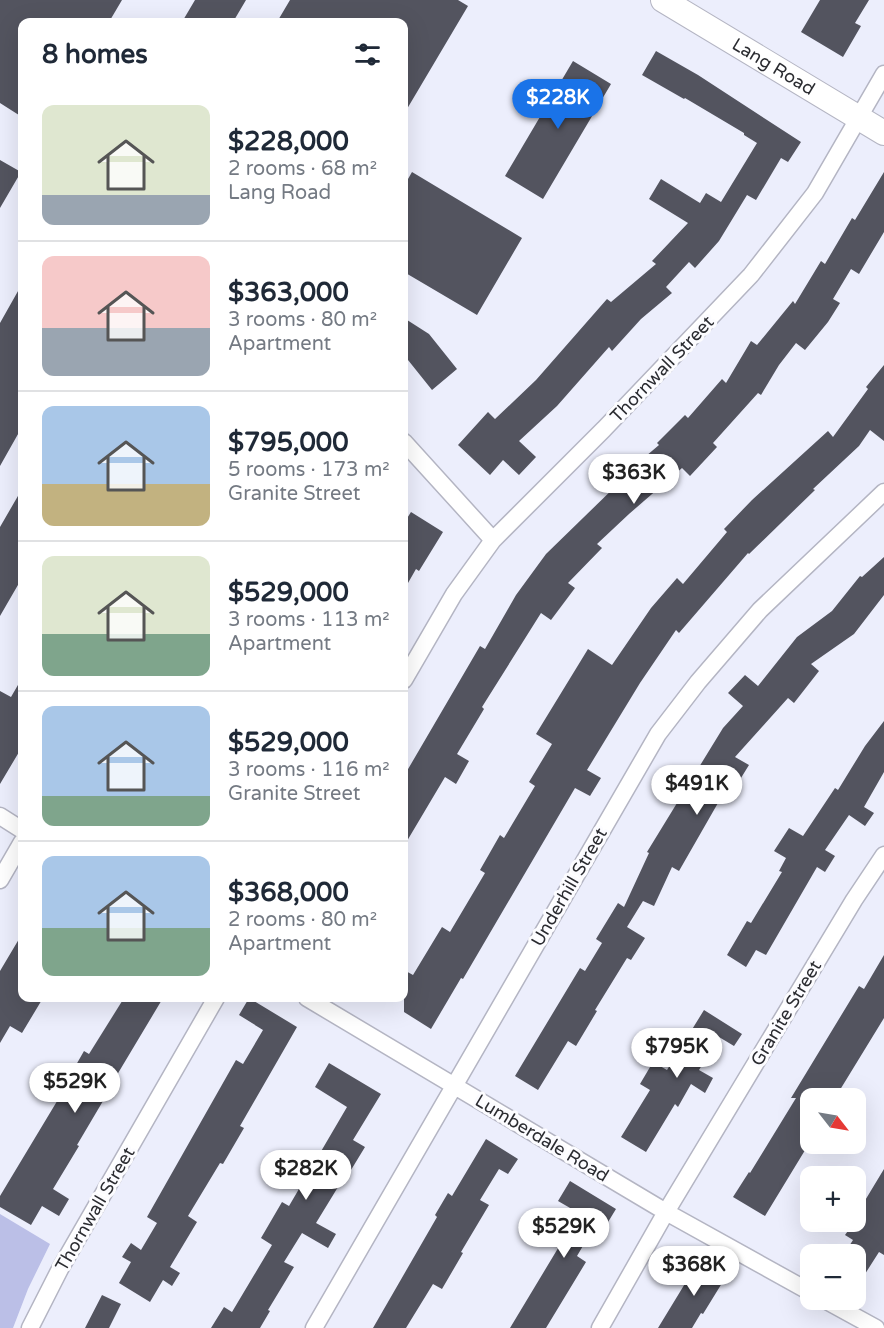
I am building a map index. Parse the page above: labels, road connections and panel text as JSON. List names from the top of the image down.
{
  "streets": {
    "street": [
      "Lang Road",
      "Thornwall Street",
      "Underhill Street",
      "Granite Street",
      "Lumberdale Road"
    ]
  },
  "crossings": [
    ["Lang Road", "Thornwall Street"],
    ["Underhill Street", "Lumberdale Road"],
    ["Granite Street", "Lumberdale Road"]
  ],
  "north": "bottom right",
  "page": {
    "heading": "8 homes",
    "price": [
      "$228K",
      "$363K",
      "$491K",
      "$795K",
      "$529K",
      "$282K",
      "$529K",
      "$368K"
    ],
    "list": [
      {
        "name": "$228,000",
        "note": "2 rooms · 68 m² · Lang Road"
      },
      {
        "name": "$363,000",
        "note": "3 rooms · 80 m² · Apartment"
      },
      {
        "name": "$795,000",
        "note": "5 rooms · 173 m² · Granite Street"
      },
      {
        "name": "$529,000",
        "note": "3 rooms · 113 m² · Apartment"
      },
      {
        "name": "$529,000",
        "note": "3 rooms · 116 m² · Granite Street"
      },
      {
        "name": "$368,000",
        "note": "2 rooms · 80 m² · Apartment"
      }
    ],
    "map_buttons": ["+", "−"]
  }
}
